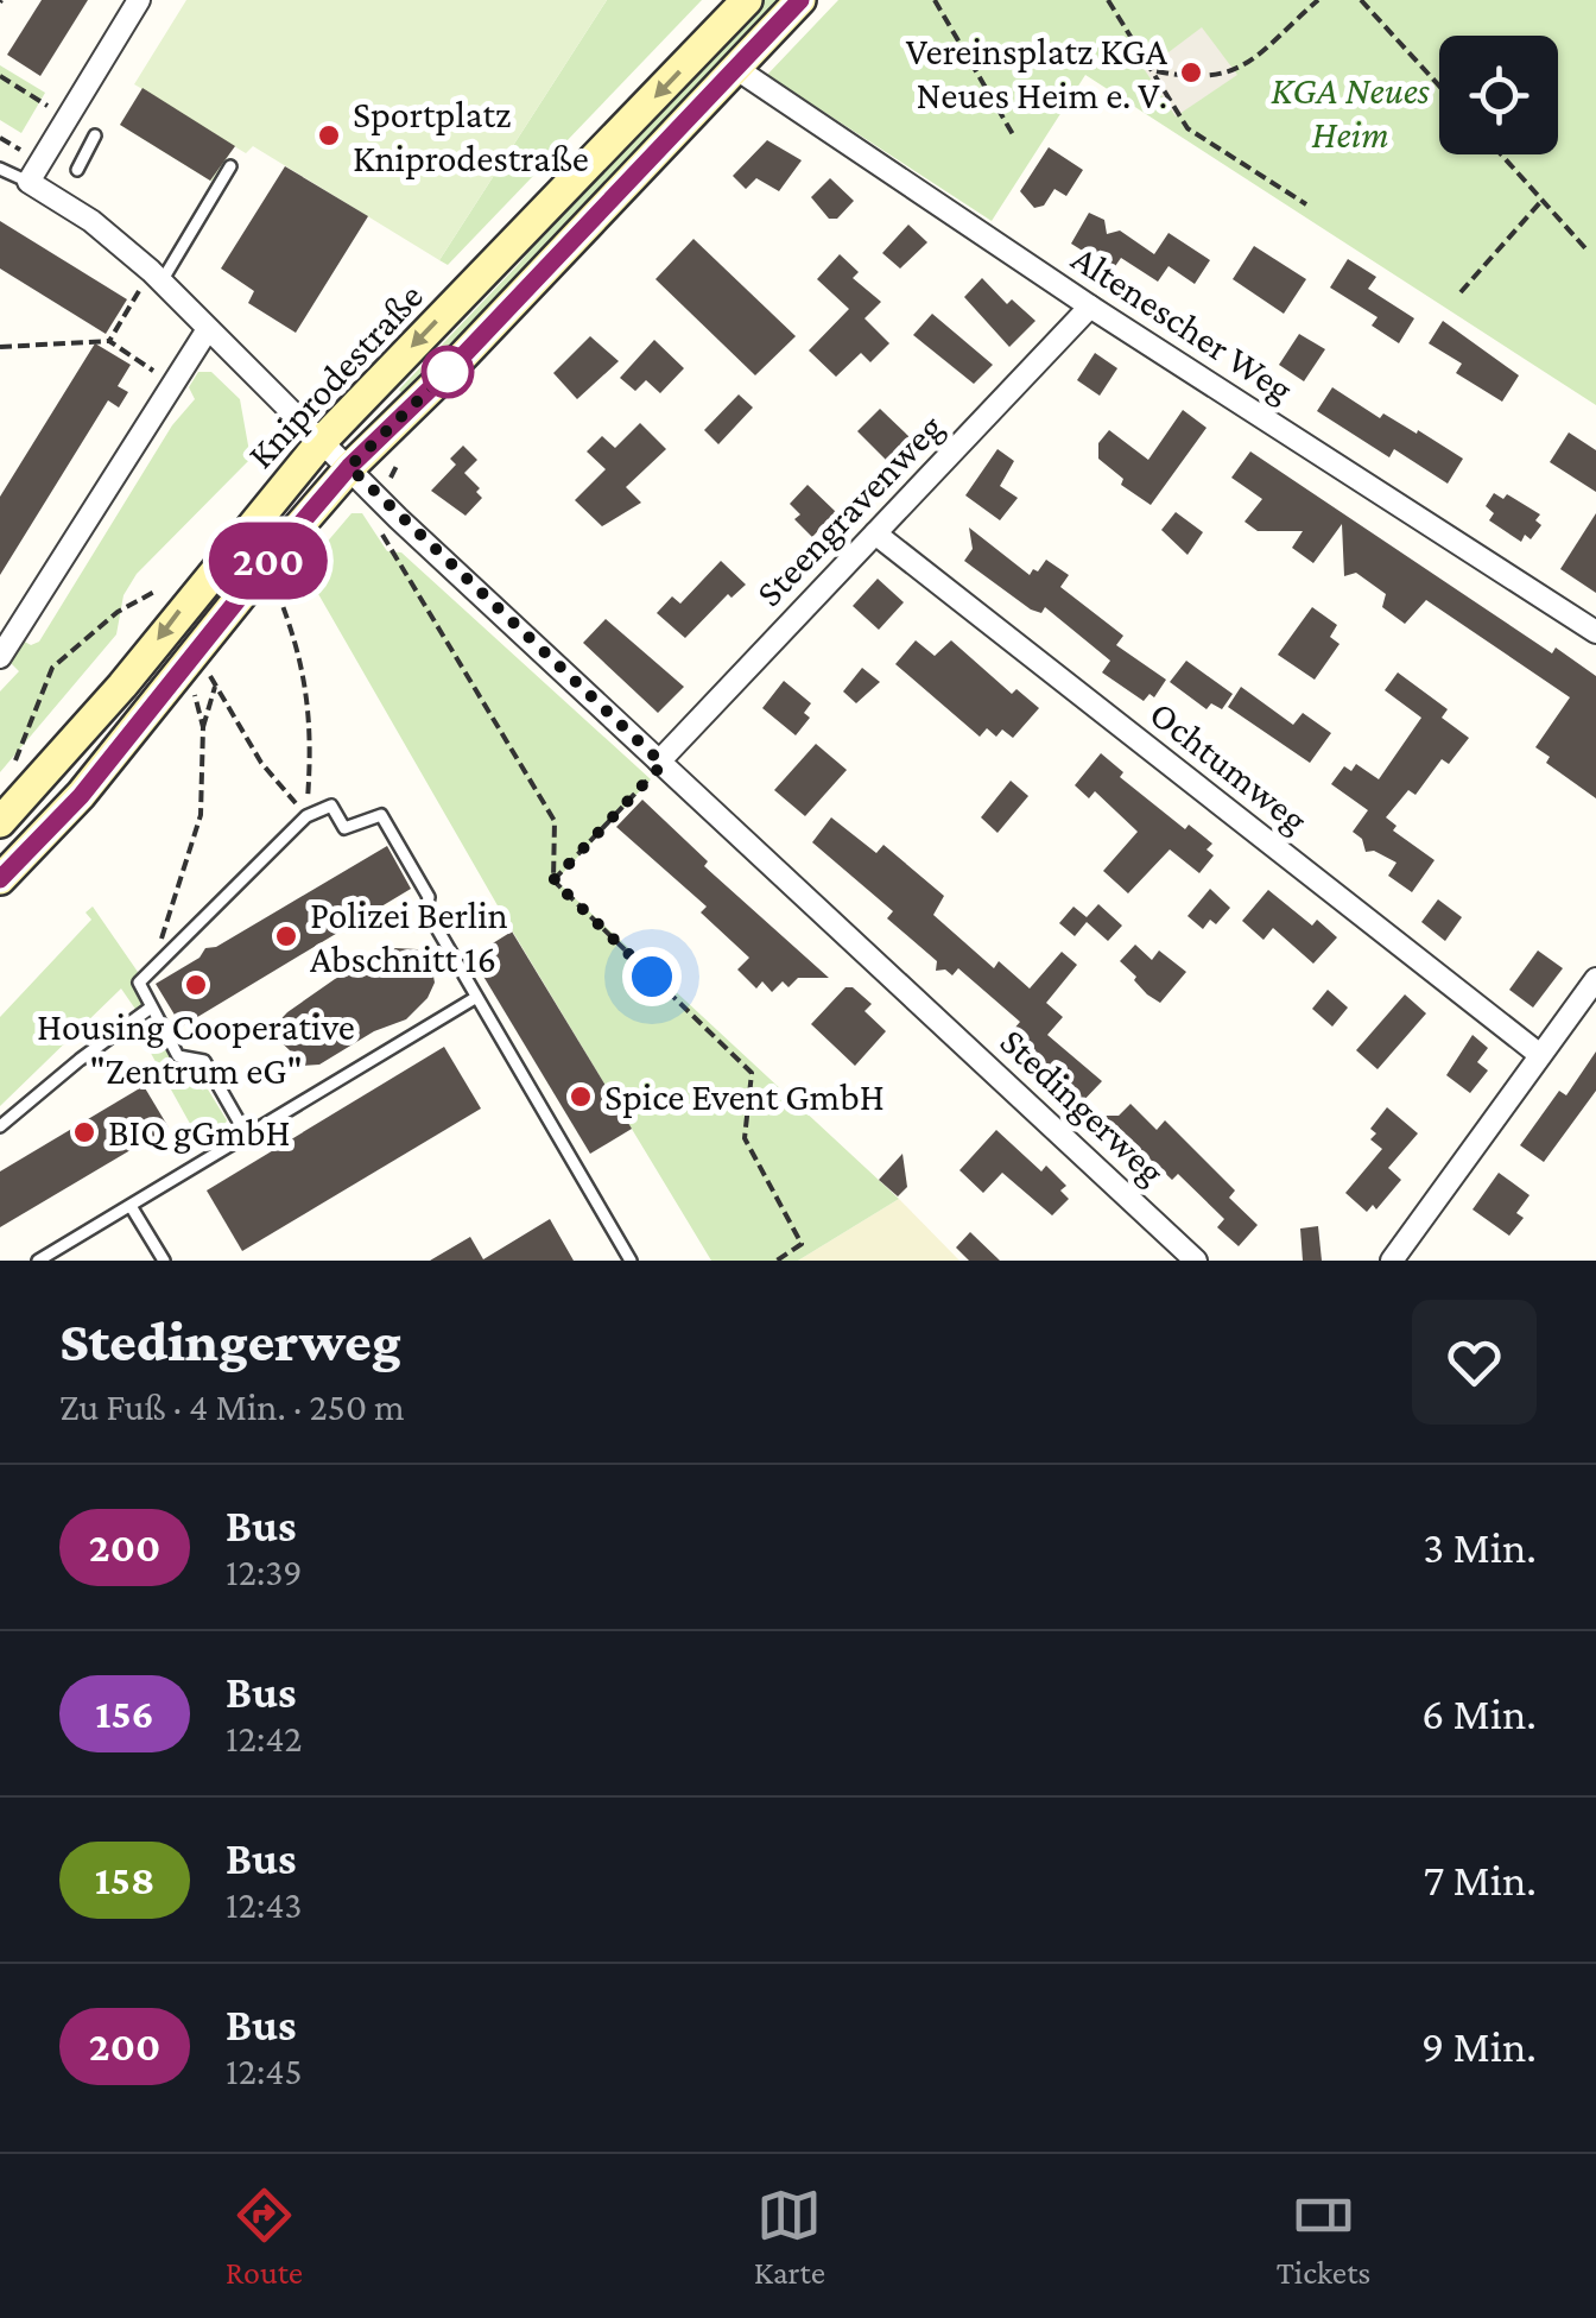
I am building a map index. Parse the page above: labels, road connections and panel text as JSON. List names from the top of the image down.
{
  "streets": {
    "main road": ["Kniprodestraße"],
    "street": [
      "Altenescher Weg",
      "Steengravenweg",
      "Ochtumweg",
      "Stedingerweg"
    ]
  },
  "crossings": [
    ["Altenescher Weg", "Kniprodestraße"],
    ["Altenescher Weg", "Steengravenweg"],
    ["Kniprodestraße", "Stedingerweg"],
    ["Steengravenweg", "Ochtumweg"],
    ["Steengravenweg", "Stedingerweg"]
  ],
  "parks": ["KGA Neues Heim"],
  "places": [
    "Vereinsplatz KGA Neues Heim e. V.",
    "Sportplatz Kniprodestraße",
    "Polizei Berlin Abschnitt 16",
    "Housing Cooperative \"Zentrum eG\"",
    "Spice Event GmbH",
    "BIQ gGmbH"
  ],
  "lines": ["bus line 200"],
  "page": {
    "on_map": "200",
    "heading": ["Stedingerweg", "Zu Fuß · 4 Min. · 250 m"],
    "list": [
      {
        "mark": "200",
        "name": "Bus",
        "note": "12:39",
        "value": "3 Min."
      },
      {
        "mark": "156",
        "name": "Bus",
        "note": "12:42",
        "value": "6 Min."
      },
      {
        "mark": "158",
        "name": "Bus",
        "note": "12:43",
        "value": "7 Min."
      },
      {
        "mark": "200",
        "name": "Bus",
        "note": "12:45",
        "value": "9 Min."
      }
    ],
    "tabs": ["Route", "Karte", "Tickets"]
  }
}
